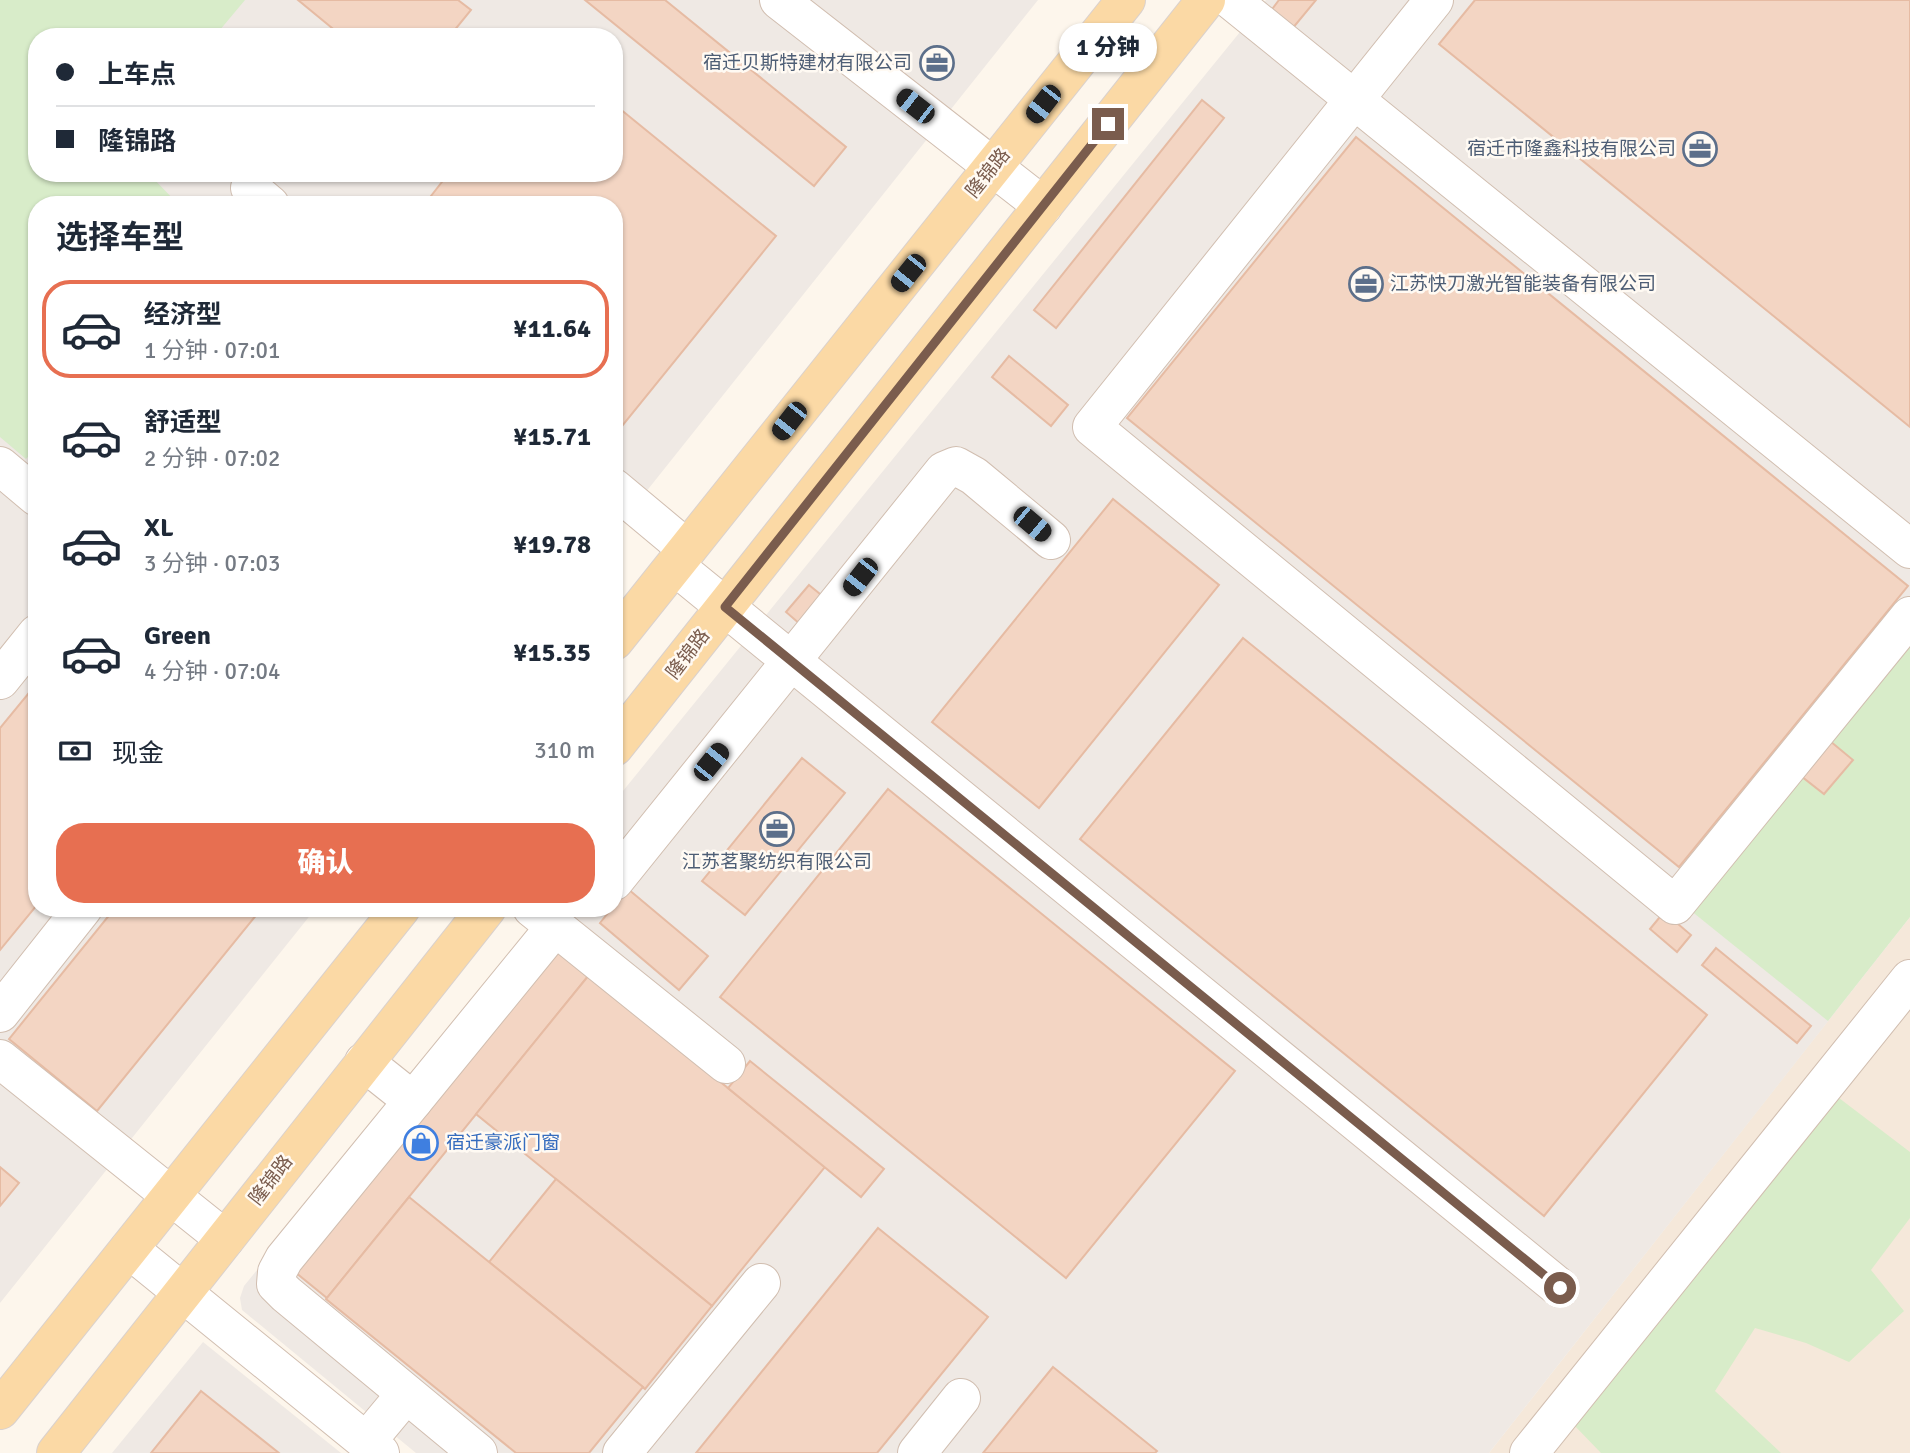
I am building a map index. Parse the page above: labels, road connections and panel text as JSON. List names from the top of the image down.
{
  "streets": {
    "main road": ["隆锦路"]
  },
  "places": {
    "office": [
      "宿迁贝斯特建材有限公司",
      "宿迁市隆鑫科技有限公司",
      "江苏快刀激光智能装备有限公司",
      "江苏茗聚纺织有限公司"
    ],
    "shop": ["宿迁豪派门窗"]
  },
  "page": {
    "bubble": "1 分钟",
    "banner": ["上车点", "隆锦路"],
    "heading": "选择车型",
    "list": [
      {
        "name": "经济型",
        "note": "1 分钟 · 07:01",
        "value": "¥11.64"
      },
      {
        "name": "舒适型",
        "note": "2 分钟 · 07:02",
        "value": "¥15.71"
      },
      {
        "name": "XL",
        "note": "3 分钟 · 07:03",
        "value": "¥19.78"
      },
      {
        "name": "Green",
        "note": "4 分钟 · 07:04",
        "value": "¥15.35"
      }
    ],
    "pay": ["现金", "310 m"],
    "buttons": "确认"
  }
}
